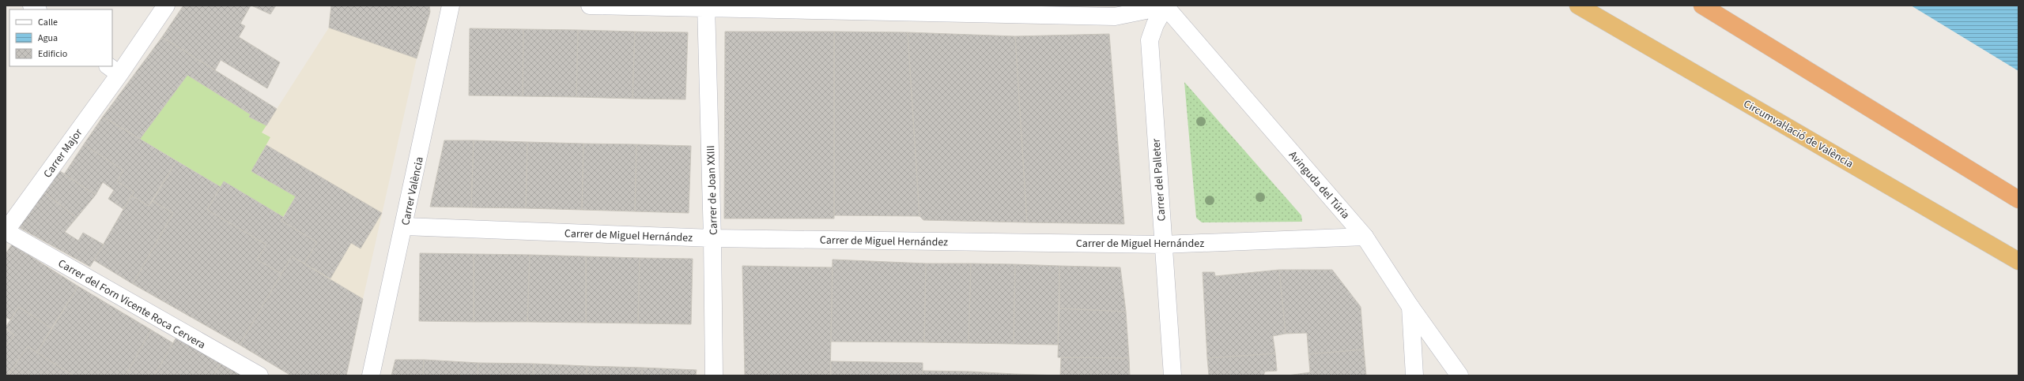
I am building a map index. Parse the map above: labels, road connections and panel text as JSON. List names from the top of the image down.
{
  "streets": {
    "highway": ["Circumval·lació de València"],
    "street": [
      "Carrer Major",
      "Carrer del Palleter",
      "Avinguda del Túria",
      "Carrer de Joan XXIII",
      "Carrer València",
      "Carrer de Miguel Hernández",
      "Carrer del Forn Vicente Roca Cervera"
    ]
  },
  "crossings": [
    ["Carrer Major", "Carrer del Forn Vicente Roca Cervera"],
    ["Carrer del Palleter", "Avinguda del Túria"],
    ["Carrer del Palleter", "Carrer de Miguel Hernández"],
    ["Avinguda del Túria", "Carrer de Miguel Hernández"],
    ["Carrer de Joan XXIII", "Carrer de Miguel Hernández"],
    ["Carrer València", "Carrer de Miguel Hernández"]
  ],
  "legend": ["Calle", "Agua", "Edificio"]
}
